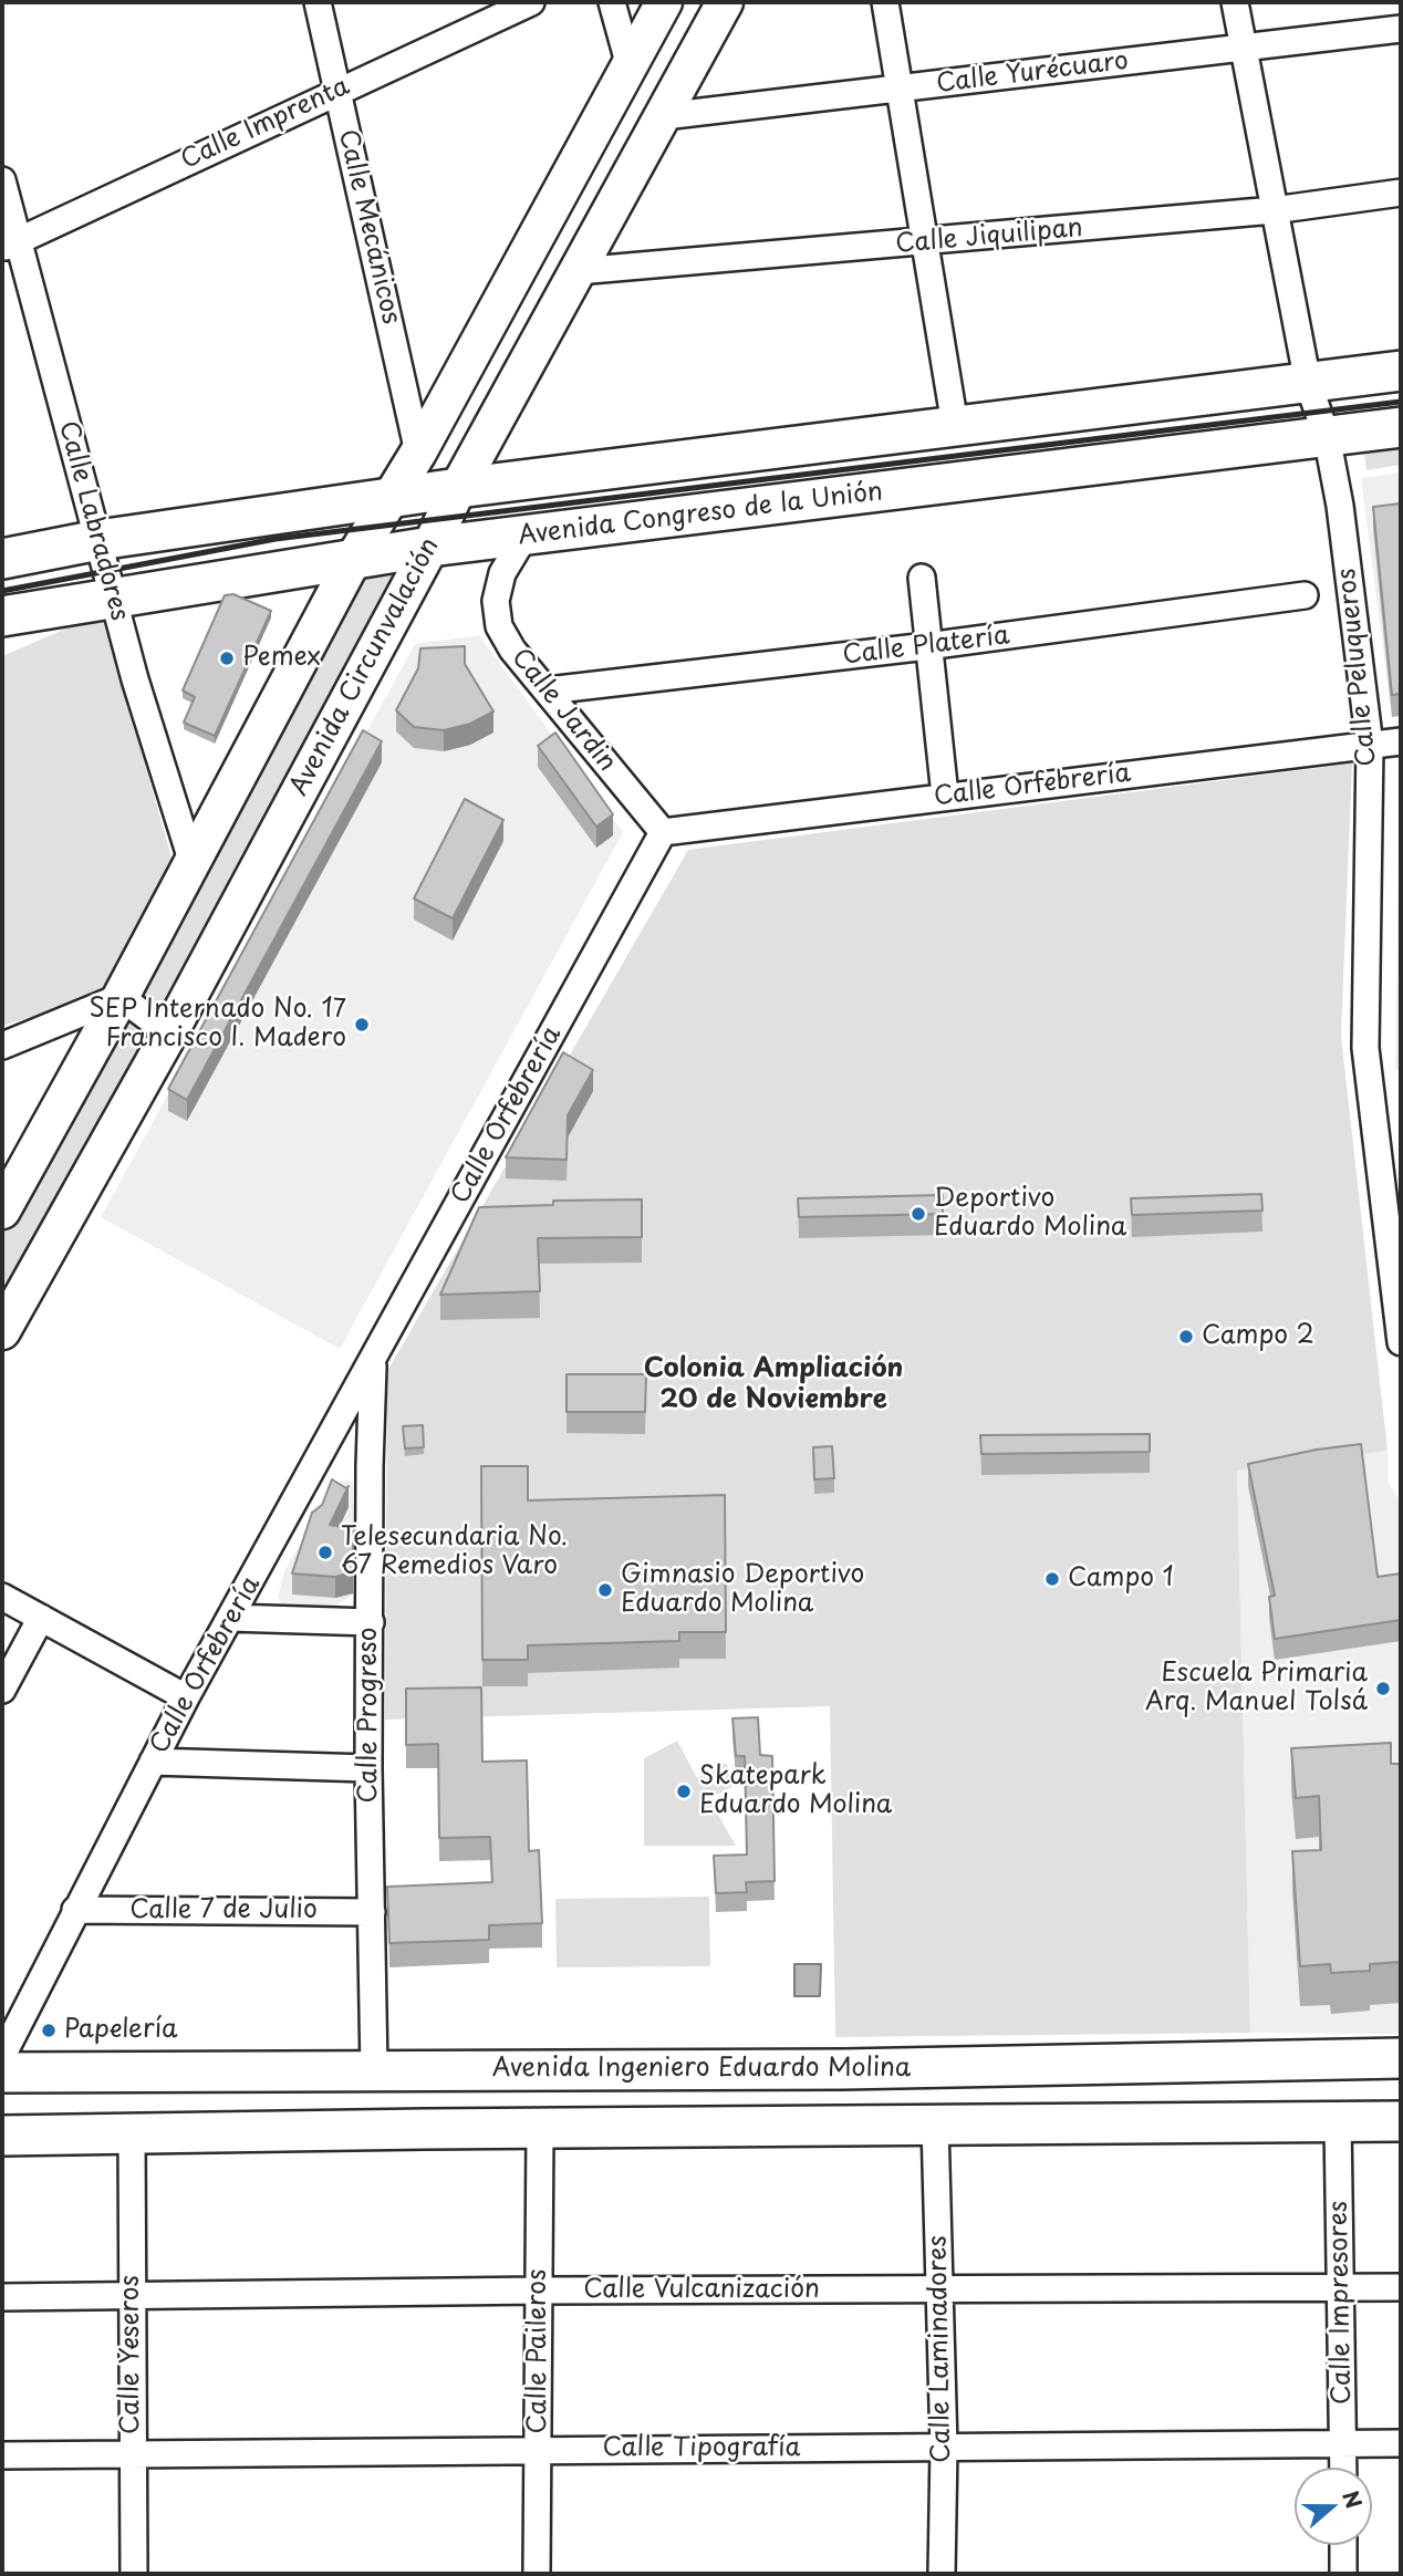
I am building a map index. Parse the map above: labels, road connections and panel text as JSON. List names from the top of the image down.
{
  "streets": {
    "main road": ["Avenida Congreso de la Unión", "Avenida Circunvalación", "Avenida Ingeniero Eduardo Molina"],
    "street": [
      "Calle Yurécuaro",
      "Calle Imprenta",
      "Calle Mecánicos",
      "Calle Jiquilipan",
      "Calle Labradores",
      "Calle Platería",
      "Calle Peluqueros",
      "Calle Jardin",
      "Calle Orfebrería",
      "Calle Progreso",
      "Calle 7 de Julio",
      "Calle Vulcanización",
      "Calle Impresores",
      "Calle Laminadores",
      "Calle Paileros",
      "Calle Yeseros",
      "Calle Tipografía"
    ]
  },
  "crossings": [
    ["Calle Yurécuaro", "Avenida Circunvalación"],
    ["Calle Yurécuaro", "Calle Peluqueros"],
    ["Calle Imprenta", "Calle Mecánicos"],
    ["Calle Imprenta", "Calle Labradores"],
    ["Calle Jiquilipan", "Avenida Circunvalación"],
    ["Calle Jiquilipan", "Calle Peluqueros"],
    ["Avenida Congreso de la Unión", "Calle Labradores"],
    ["Avenida Congreso de la Unión", "Avenida Circunvalación"],
    ["Avenida Congreso de la Unión", "Calle Peluqueros"],
    ["Avenida Congreso de la Unión", "Calle Jardin"],
    ["Calle Platería", "Calle Jardin"],
    ["Calle Peluqueros", "Calle Orfebrería"],
    ["Calle Jardin", "Calle Orfebrería"],
    ["Calle Orfebrería", "Calle Progreso"],
    ["Calle Orfebrería", "Calle 7 de Julio"],
    ["Calle Progreso", "Calle 7 de Julio"],
    ["Calle Progreso", "Avenida Ingeniero Eduardo Molina"],
    ["Calle Vulcanización", "Calle Impresores"],
    ["Calle Vulcanización", "Calle Laminadores"],
    ["Calle Vulcanización", "Calle Paileros"],
    ["Calle Vulcanización", "Calle Yeseros"],
    ["Calle Impresores", "Calle Tipografía"],
    ["Calle Laminadores", "Calle Tipografía"],
    ["Calle Paileros", "Calle Tipografía"],
    ["Calle Yeseros", "Calle Tipografía"]
  ],
  "districts": ["Colonia Ampliación 20 de Noviembre"],
  "places": [
    "Pemex",
    "SEP Internado No. 17 Francisco I. Madero",
    "Deportivo Eduardo Molina",
    "Campo 2",
    "Telesecundaria No. 67 Remedios Varo",
    "Campo 1",
    "Gimnasio Deportivo Eduardo Molina",
    "Escuela Primaria Arq. Manuel Tolsá",
    "Skatepark Eduardo Molina",
    "Papelería"
  ],
  "north": "right"
}
